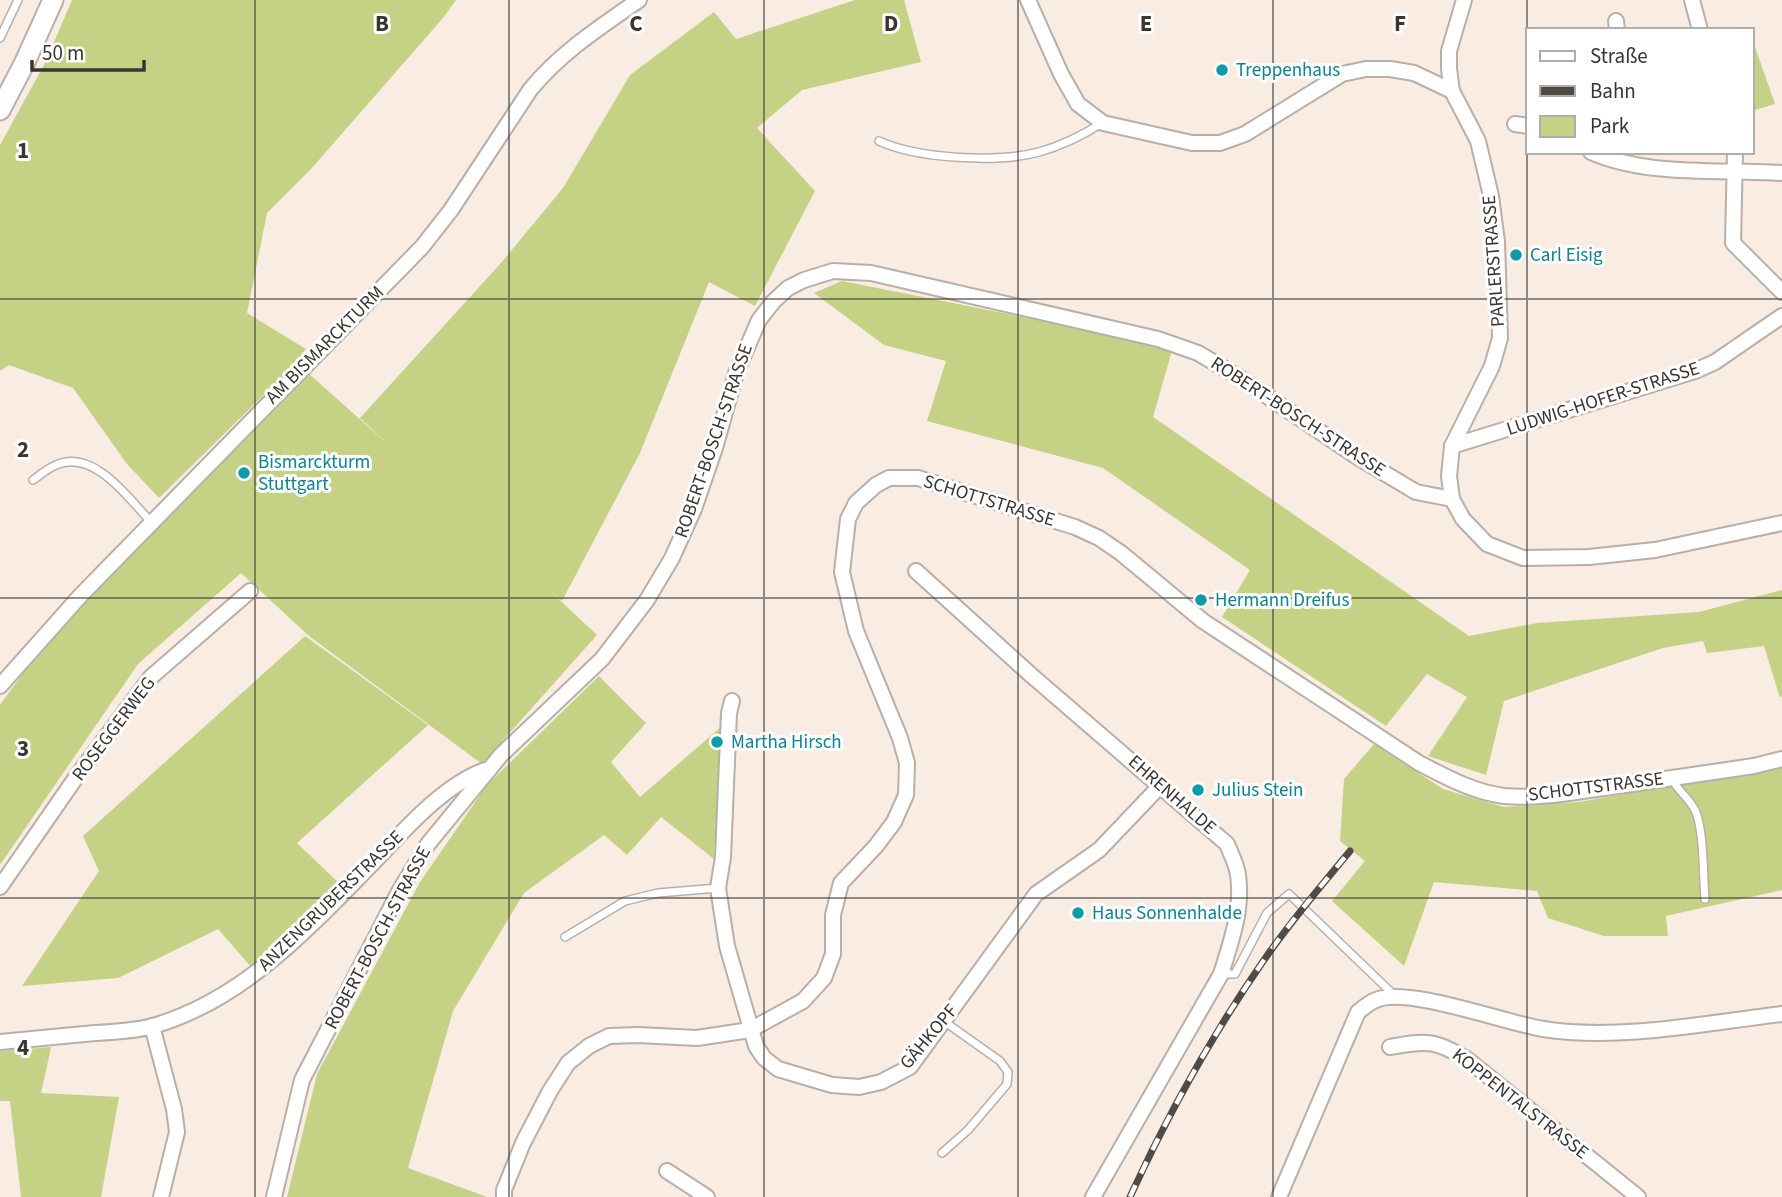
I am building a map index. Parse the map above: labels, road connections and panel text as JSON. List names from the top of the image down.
{
  "streets": {
    "street": [
      "PARLERSTRASSE",
      "AM BISMARCKTURM",
      "LUDWIG-HOFER-STRASSE",
      "ROBERT-BOSCH-STRASSE",
      "SCHOTTSTRASSE",
      "ROSEGGERWEG",
      "EHRENHALDE",
      "ANZENGRUBERSTRASSE",
      "GÄHKOPF",
      "KOPPENTALSTRASSE"
    ]
  },
  "crossings": [
    ["PARLERSTRASSE", "LUDWIG-HOFER-STRASSE"],
    ["PARLERSTRASSE", "ROBERT-BOSCH-STRASSE"],
    ["ROBERT-BOSCH-STRASSE", "ANZENGRUBERSTRASSE"],
    ["SCHOTTSTRASSE", "GÄHKOPF"],
    ["EHRENHALDE", "GÄHKOPF"]
  ],
  "places": [
    "Treppenhaus",
    "Carl Eisig",
    "Bismarckturm Stuttgart",
    "Hermann Dreifus",
    "Martha Hirsch",
    "Julius Stein",
    "Haus Sonnenhalde"
  ],
  "legend": ["Straße", "Bahn", "Park"],
  "scale_bar": "50 m",
  "grid": {
    "columns": [
      "B",
      "C",
      "D",
      "E",
      "F"
    ],
    "rows": [
      "1",
      "2",
      "3",
      "4"
    ]
  }
}
